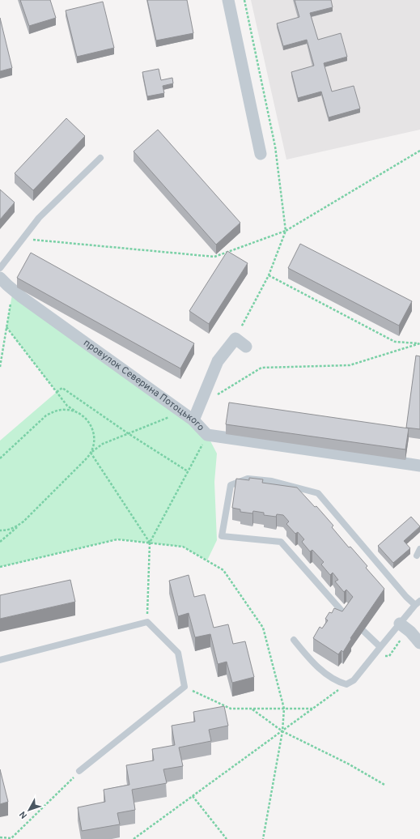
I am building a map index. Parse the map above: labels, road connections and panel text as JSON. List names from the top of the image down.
{
  "streets": {
    "street": ["провулок Северина Потоцького"]
  },
  "north": "bottom left"
}
